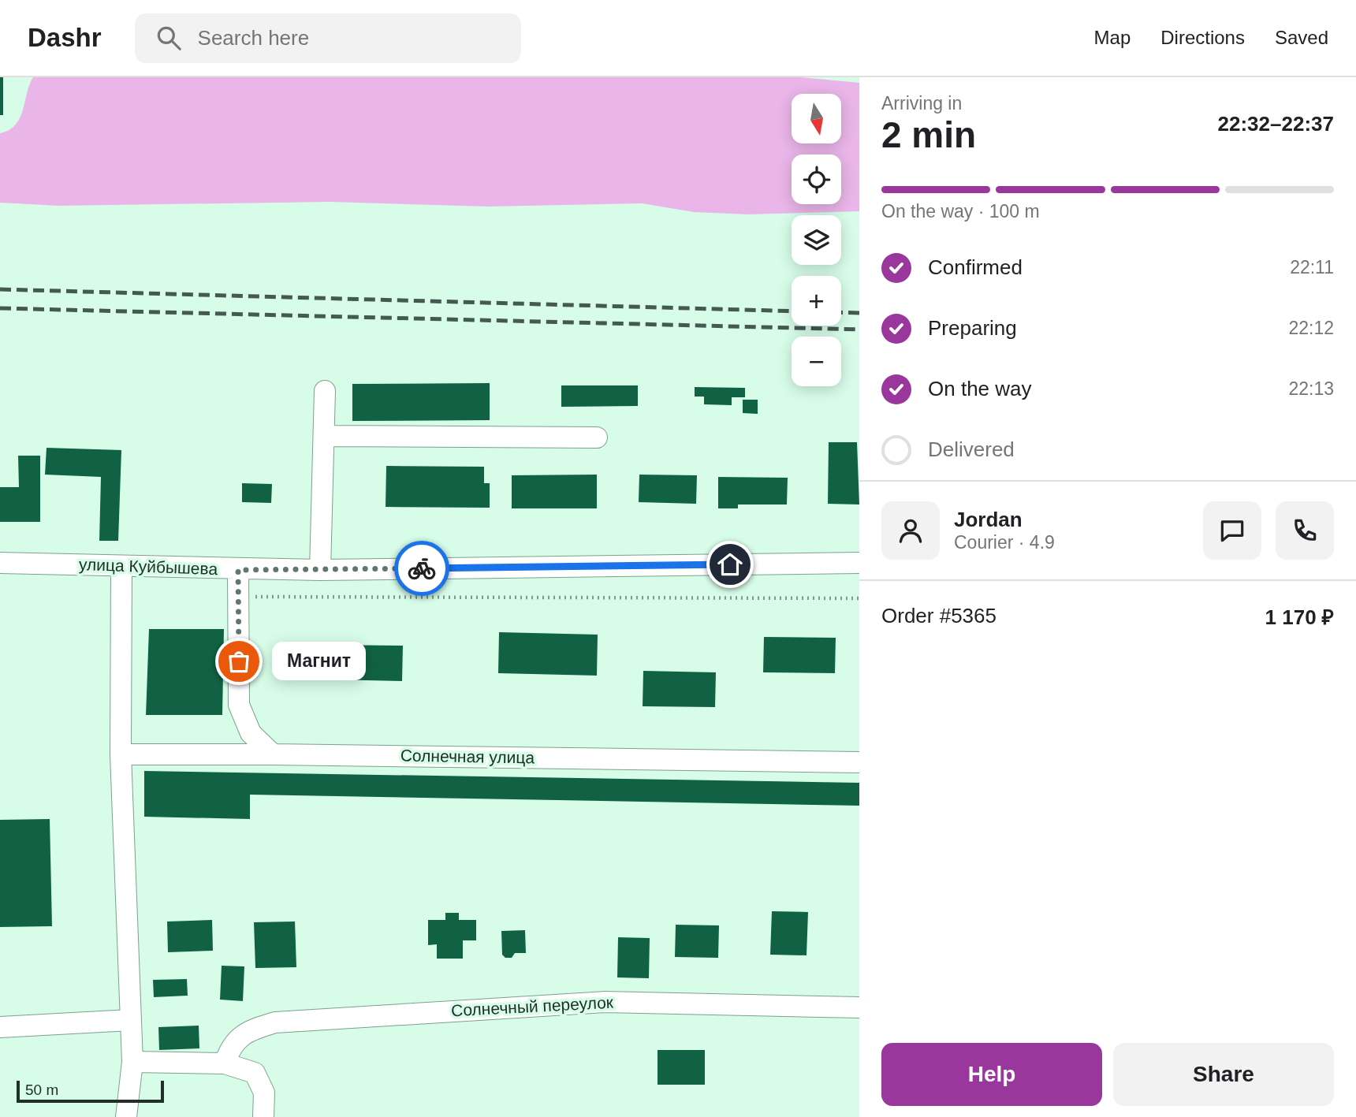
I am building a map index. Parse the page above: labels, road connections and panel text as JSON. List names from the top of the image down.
{
  "streets": {
    "street": ["улица Куйбышева", "Солнечная улица", "Солнечный переулок"]
  },
  "places": ["Магнит"],
  "scale_bar": "50 m",
  "north": "bottom",
  "page": {
    "header": "Dashr",
    "search": "Search here",
    "nav": ["Map", "Directions", "Saved"],
    "heading": ["2 min", "Arriving in", "22:32–22:37"],
    "panel": [
      "Jordan",
      "Courier · 4.9",
      "Order #5365",
      "1 170 ₽"
    ],
    "map_buttons": ["+", "−"],
    "bar": "On the way · 100 m",
    "list": [
      ["Confirmed", "22:11"],
      ["Preparing", "22:12"],
      ["On the way", "22:13"],
      "Delivered"
    ],
    "bubble": "Магнит",
    "buttons": ["Help", "Share"],
    "scale": "50 m"
  }
}
